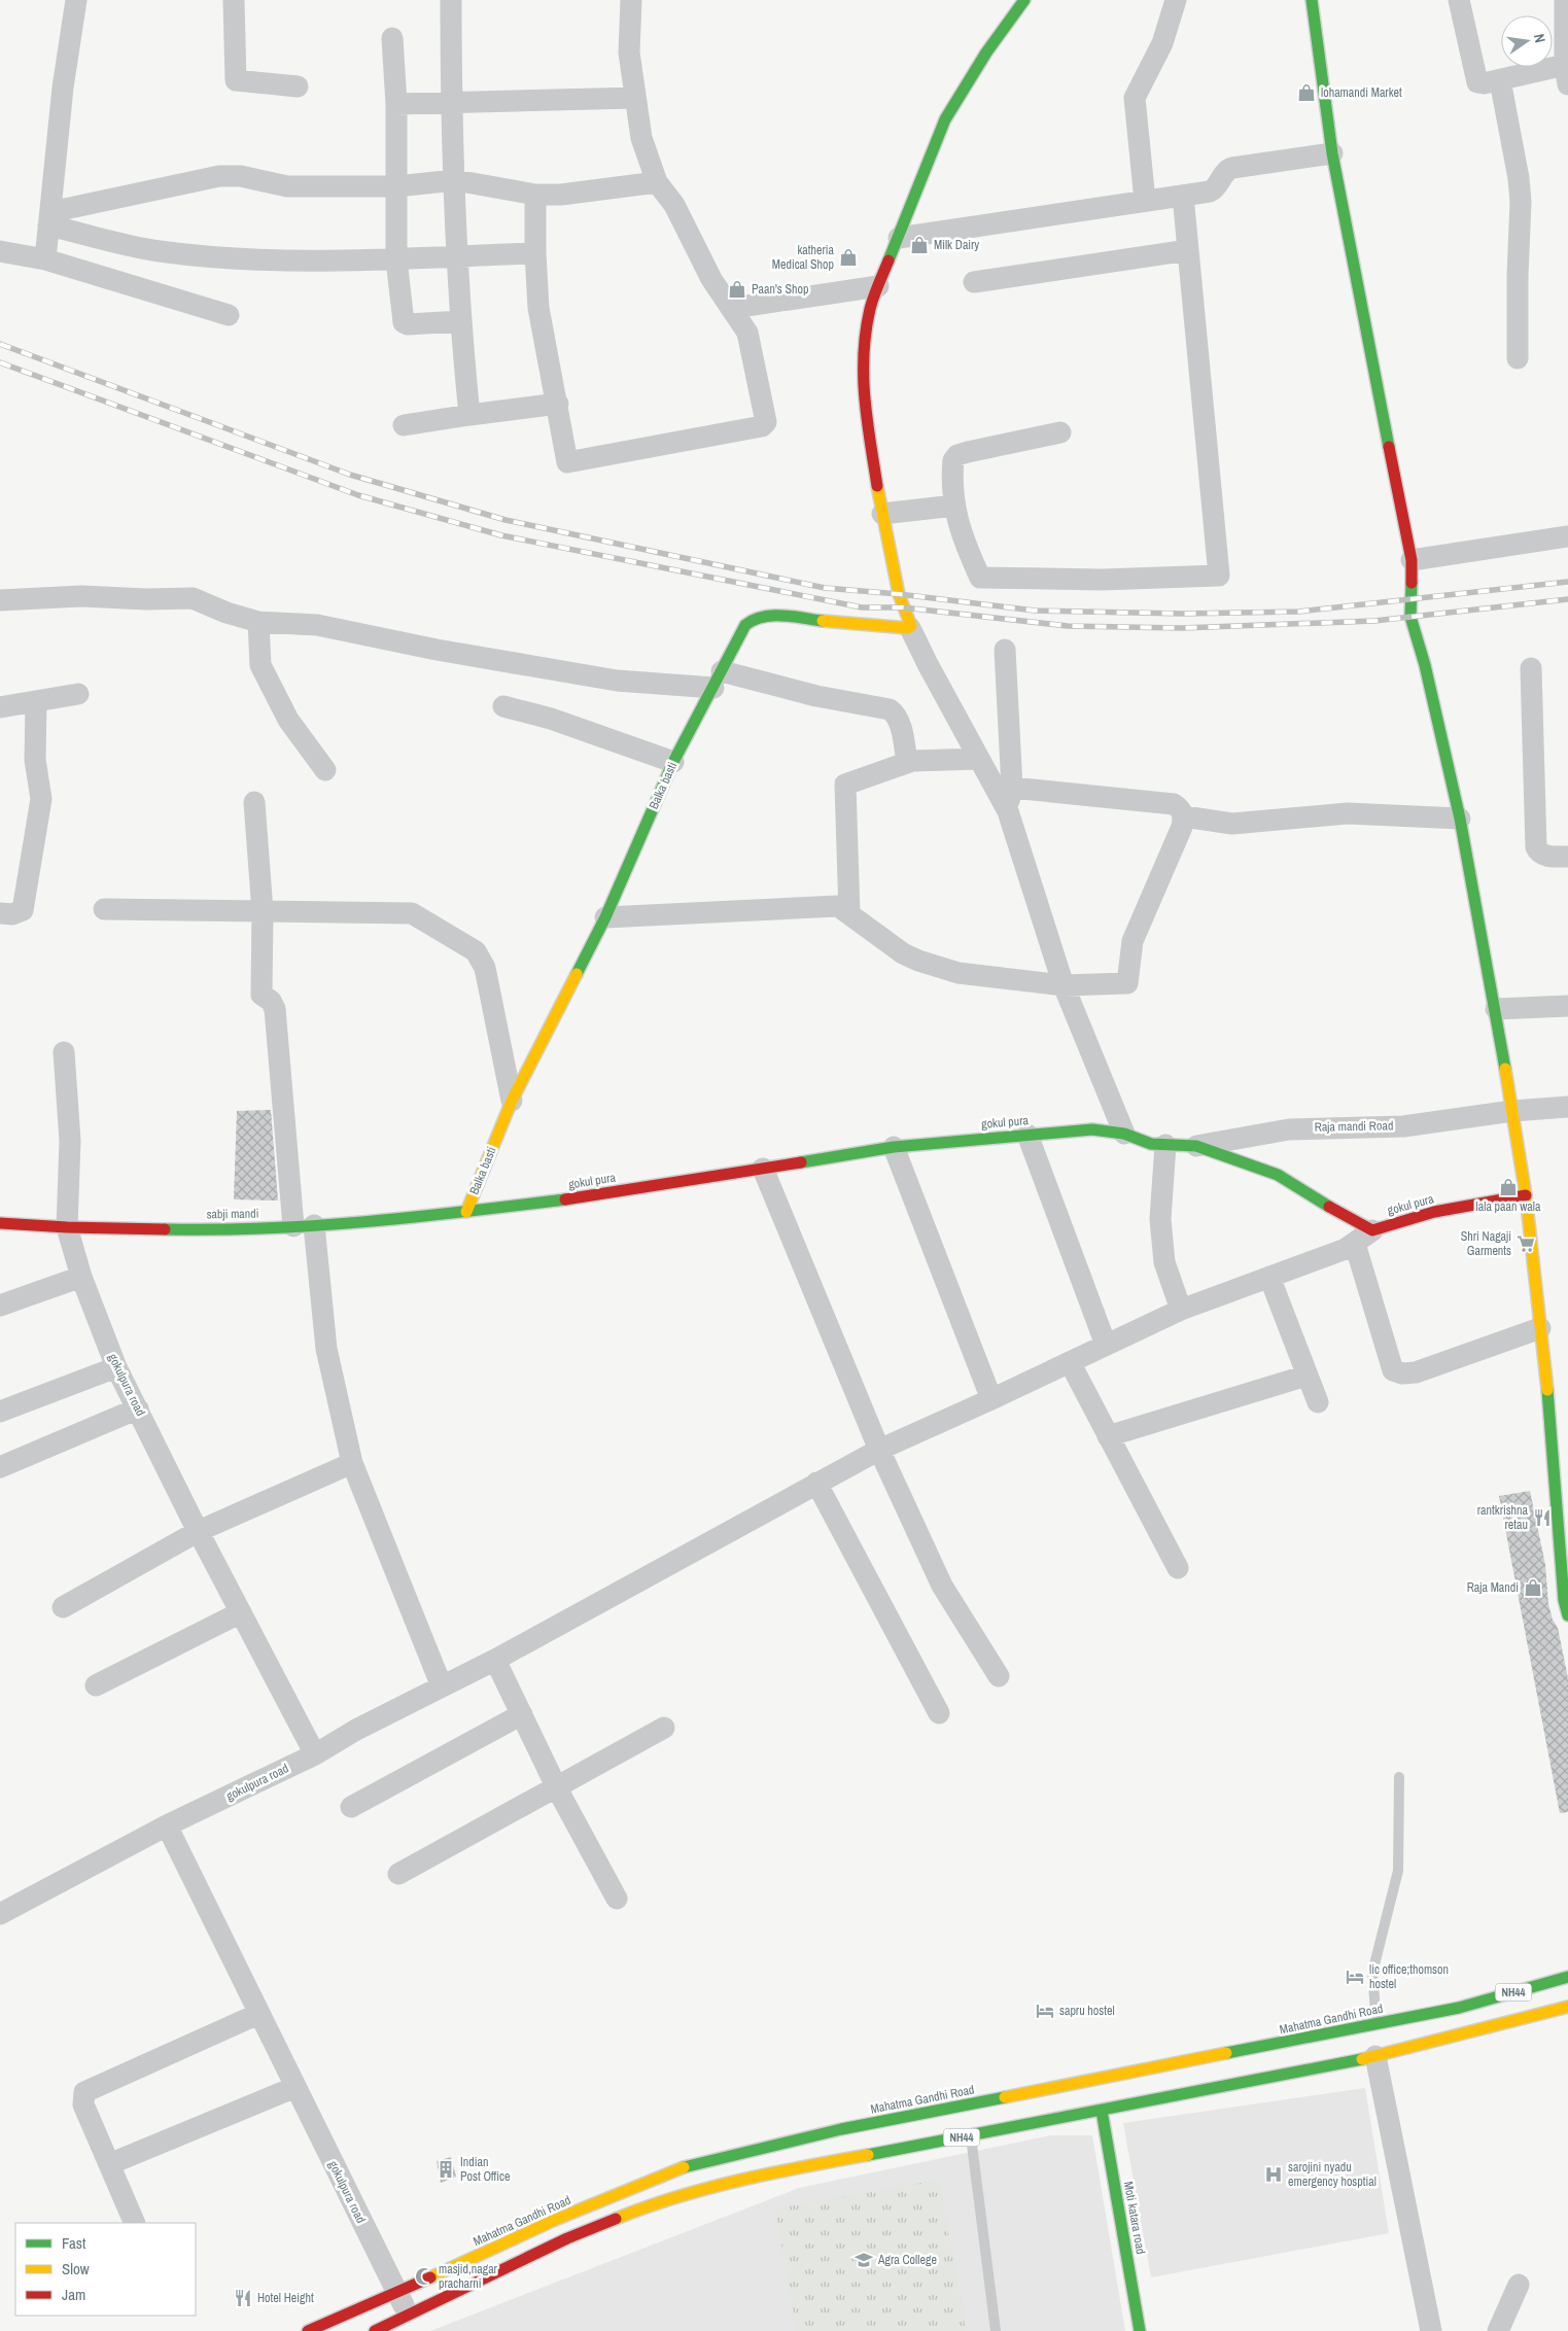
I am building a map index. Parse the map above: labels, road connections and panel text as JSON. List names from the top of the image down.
{
  "streets": {
    "main road": [
      "Balka basti",
      "gokul pura",
      "sabji mandi",
      "NH44",
      "Mahatma Gandhi Road",
      "Moti katara road"
    ],
    "street": ["Raja mandi Road", "gokulpura road"]
  },
  "crossings": [
    ["Balka basti", "gokul pura"],
    ["Balka basti", "sabji mandi"],
    ["gokul pura", "Raja mandi Road"],
    ["gokul pura", "sabji mandi"],
    ["sabji mandi", "gokulpura road"],
    ["gokulpura road", "NH44"],
    ["gokulpura road", "Mahatma Gandhi Road"],
    ["NH44", "Moti katara road"]
  ],
  "places": {
    "shop": [
      "lohamandi Market",
      "Milk Dairy",
      "katheria Medical Shop",
      "Paan's Shop",
      "lala paan wala",
      "Raja Mandi"
    ],
    "supermarket": ["Shri Nagaji Garments"],
    "restaurant": ["rantkrishna retau", "Hotel Height"],
    "hotel": ["lic office;thomson hostel", "sapru hostel"],
    "building": ["Indian Post Office"],
    "hospital": ["sarojini nyadu emergency hosptial"],
    "school or university": ["Agra College"],
    "mosque": ["masjid,nagar pracharni"]
  },
  "legend": ["Fast", "Slow", "Jam"],
  "north": "right"
}
